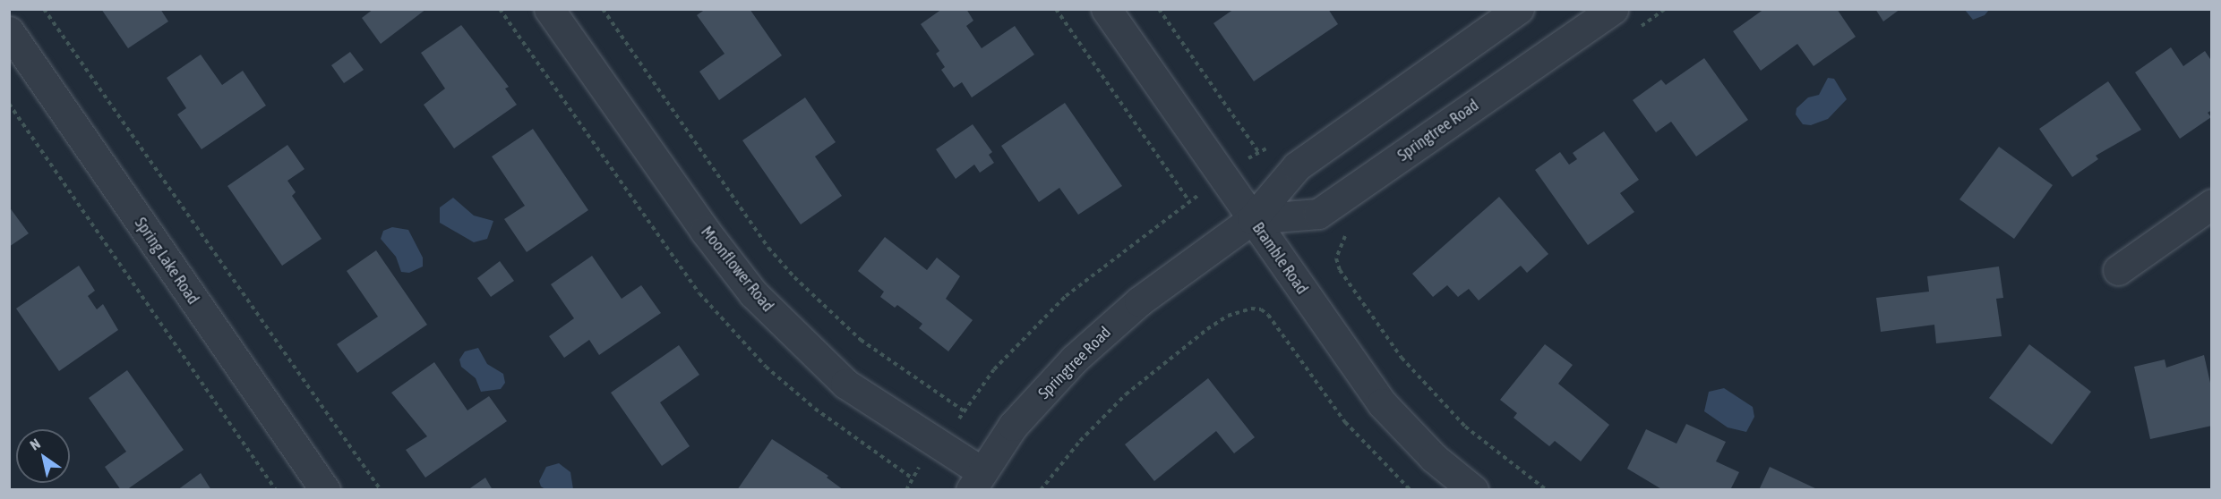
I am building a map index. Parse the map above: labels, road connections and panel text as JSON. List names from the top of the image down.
{
  "streets": {
    "street": [
      "Springtree Road",
      "Bramble Road",
      "Spring Lake Road",
      "Moonflower Road"
    ]
  },
  "crossings": [
    ["Springtree Road", "Bramble Road"],
    ["Springtree Road", "Moonflower Road"]
  ],
  "north": "top left"
}
